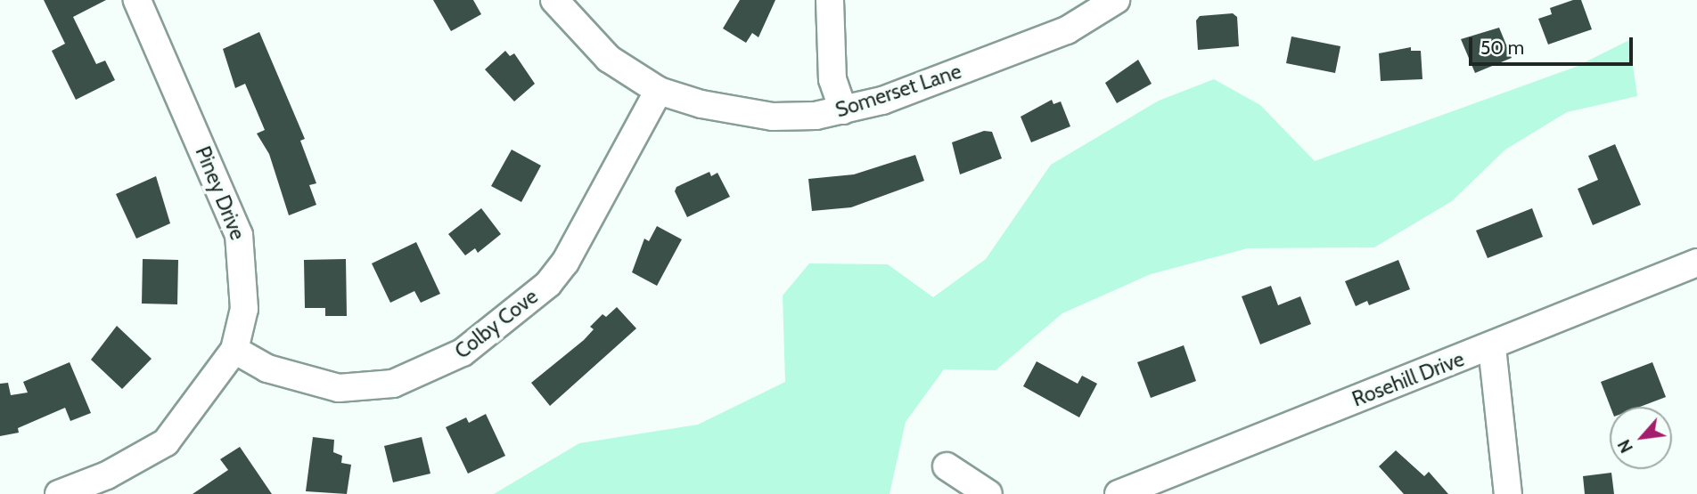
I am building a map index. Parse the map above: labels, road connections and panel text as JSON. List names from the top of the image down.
{
  "streets": {
    "street": [
      "Somerset Lane",
      "Piney Drive",
      "Colby Cove",
      "Rosehill Drive"
    ]
  },
  "crossings": [
    ["Somerset Lane", "Colby Cove"],
    ["Piney Drive", "Colby Cove"]
  ],
  "scale_bar": "50 m",
  "north": "bottom left"
}
